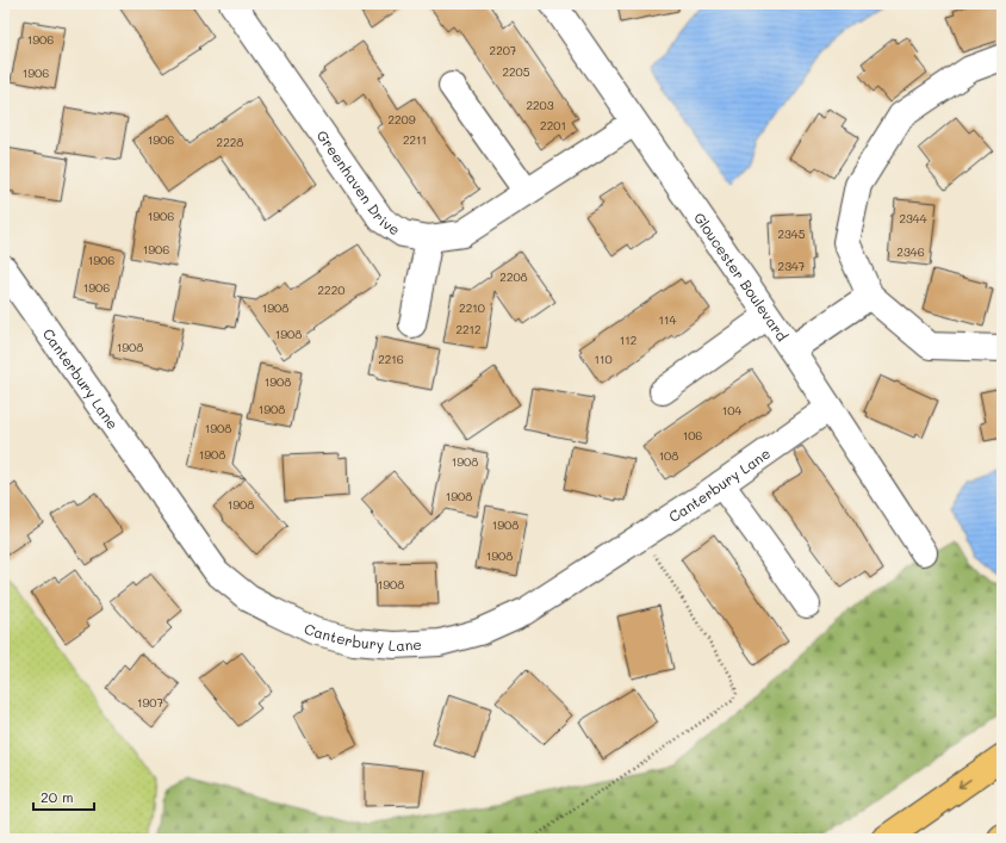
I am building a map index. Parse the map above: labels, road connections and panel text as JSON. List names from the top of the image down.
{
  "streets": {
    "street": ["Greenhaven Drive", "Gloucester Boulevard", "Canterbury Lane"]
  },
  "crossings": [
    ["Greenhaven Drive", "Gloucester Boulevard"],
    ["Gloucester Boulevard", "Canterbury Lane"]
  ],
  "house_numbers": [
    "1906",
    "2207",
    "2205",
    "1906",
    "2203",
    "2209",
    "2201",
    "1906",
    "2211",
    "2228",
    "1906",
    "2344",
    "2345",
    "1906",
    "2346",
    "1906",
    "2347",
    "2208",
    "1906",
    "2220",
    "1908",
    "2210",
    "114",
    "2212",
    "1908",
    "112",
    "1908",
    "2216",
    "110",
    "1908",
    "1908",
    "104",
    "1908",
    "106",
    "1908",
    "108",
    "1908",
    "1908",
    "1908",
    "1908",
    "1908",
    "1908",
    "1907"
  ],
  "scale_bar": "20 m"
}
